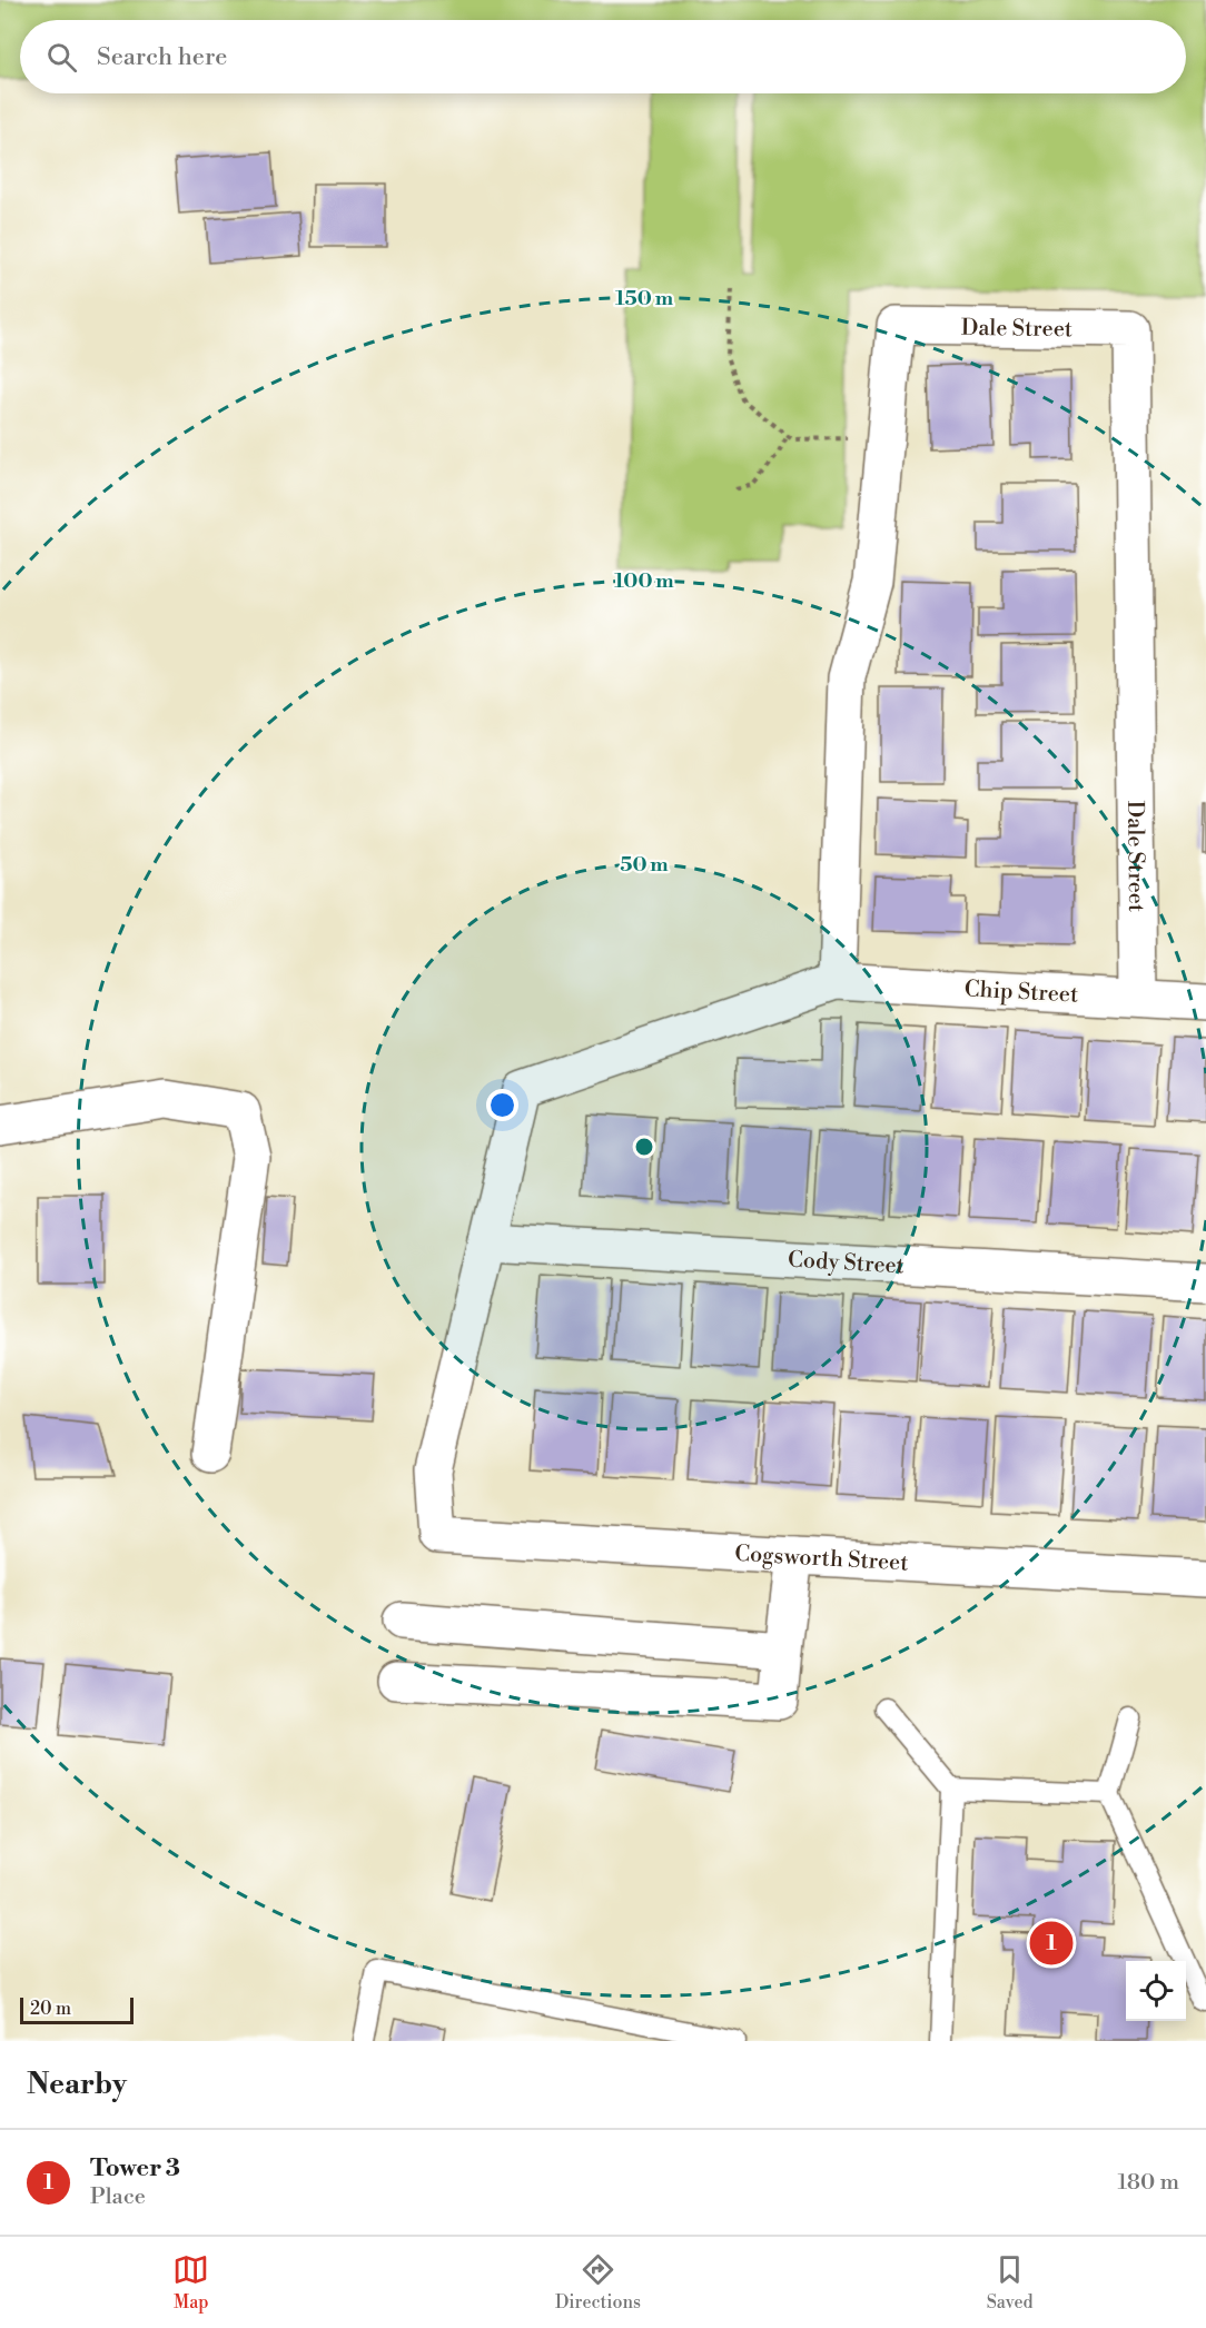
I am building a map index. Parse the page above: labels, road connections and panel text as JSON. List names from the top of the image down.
{
  "streets": {
    "street": [
      "Dale Street",
      "Chip Street",
      "Cody Street",
      "Cogsworth Street"
    ]
  },
  "crossings": [
    ["Dale Street", "Chip Street"],
    ["Cody Street", "Cogsworth Street"]
  ],
  "scale_bar": "20 m",
  "page": {
    "search": "Search here",
    "pins": "1",
    "scale": "20 m",
    "heading": "Nearby",
    "list": [
      {
        "mark": "1",
        "name": "Tower 3",
        "note": "Place",
        "value": "180 m"
      }
    ],
    "nav": ["Map", "Directions", "Saved"]
  },
  "rings": ["150 m", "100 m", "50 m"]
}
